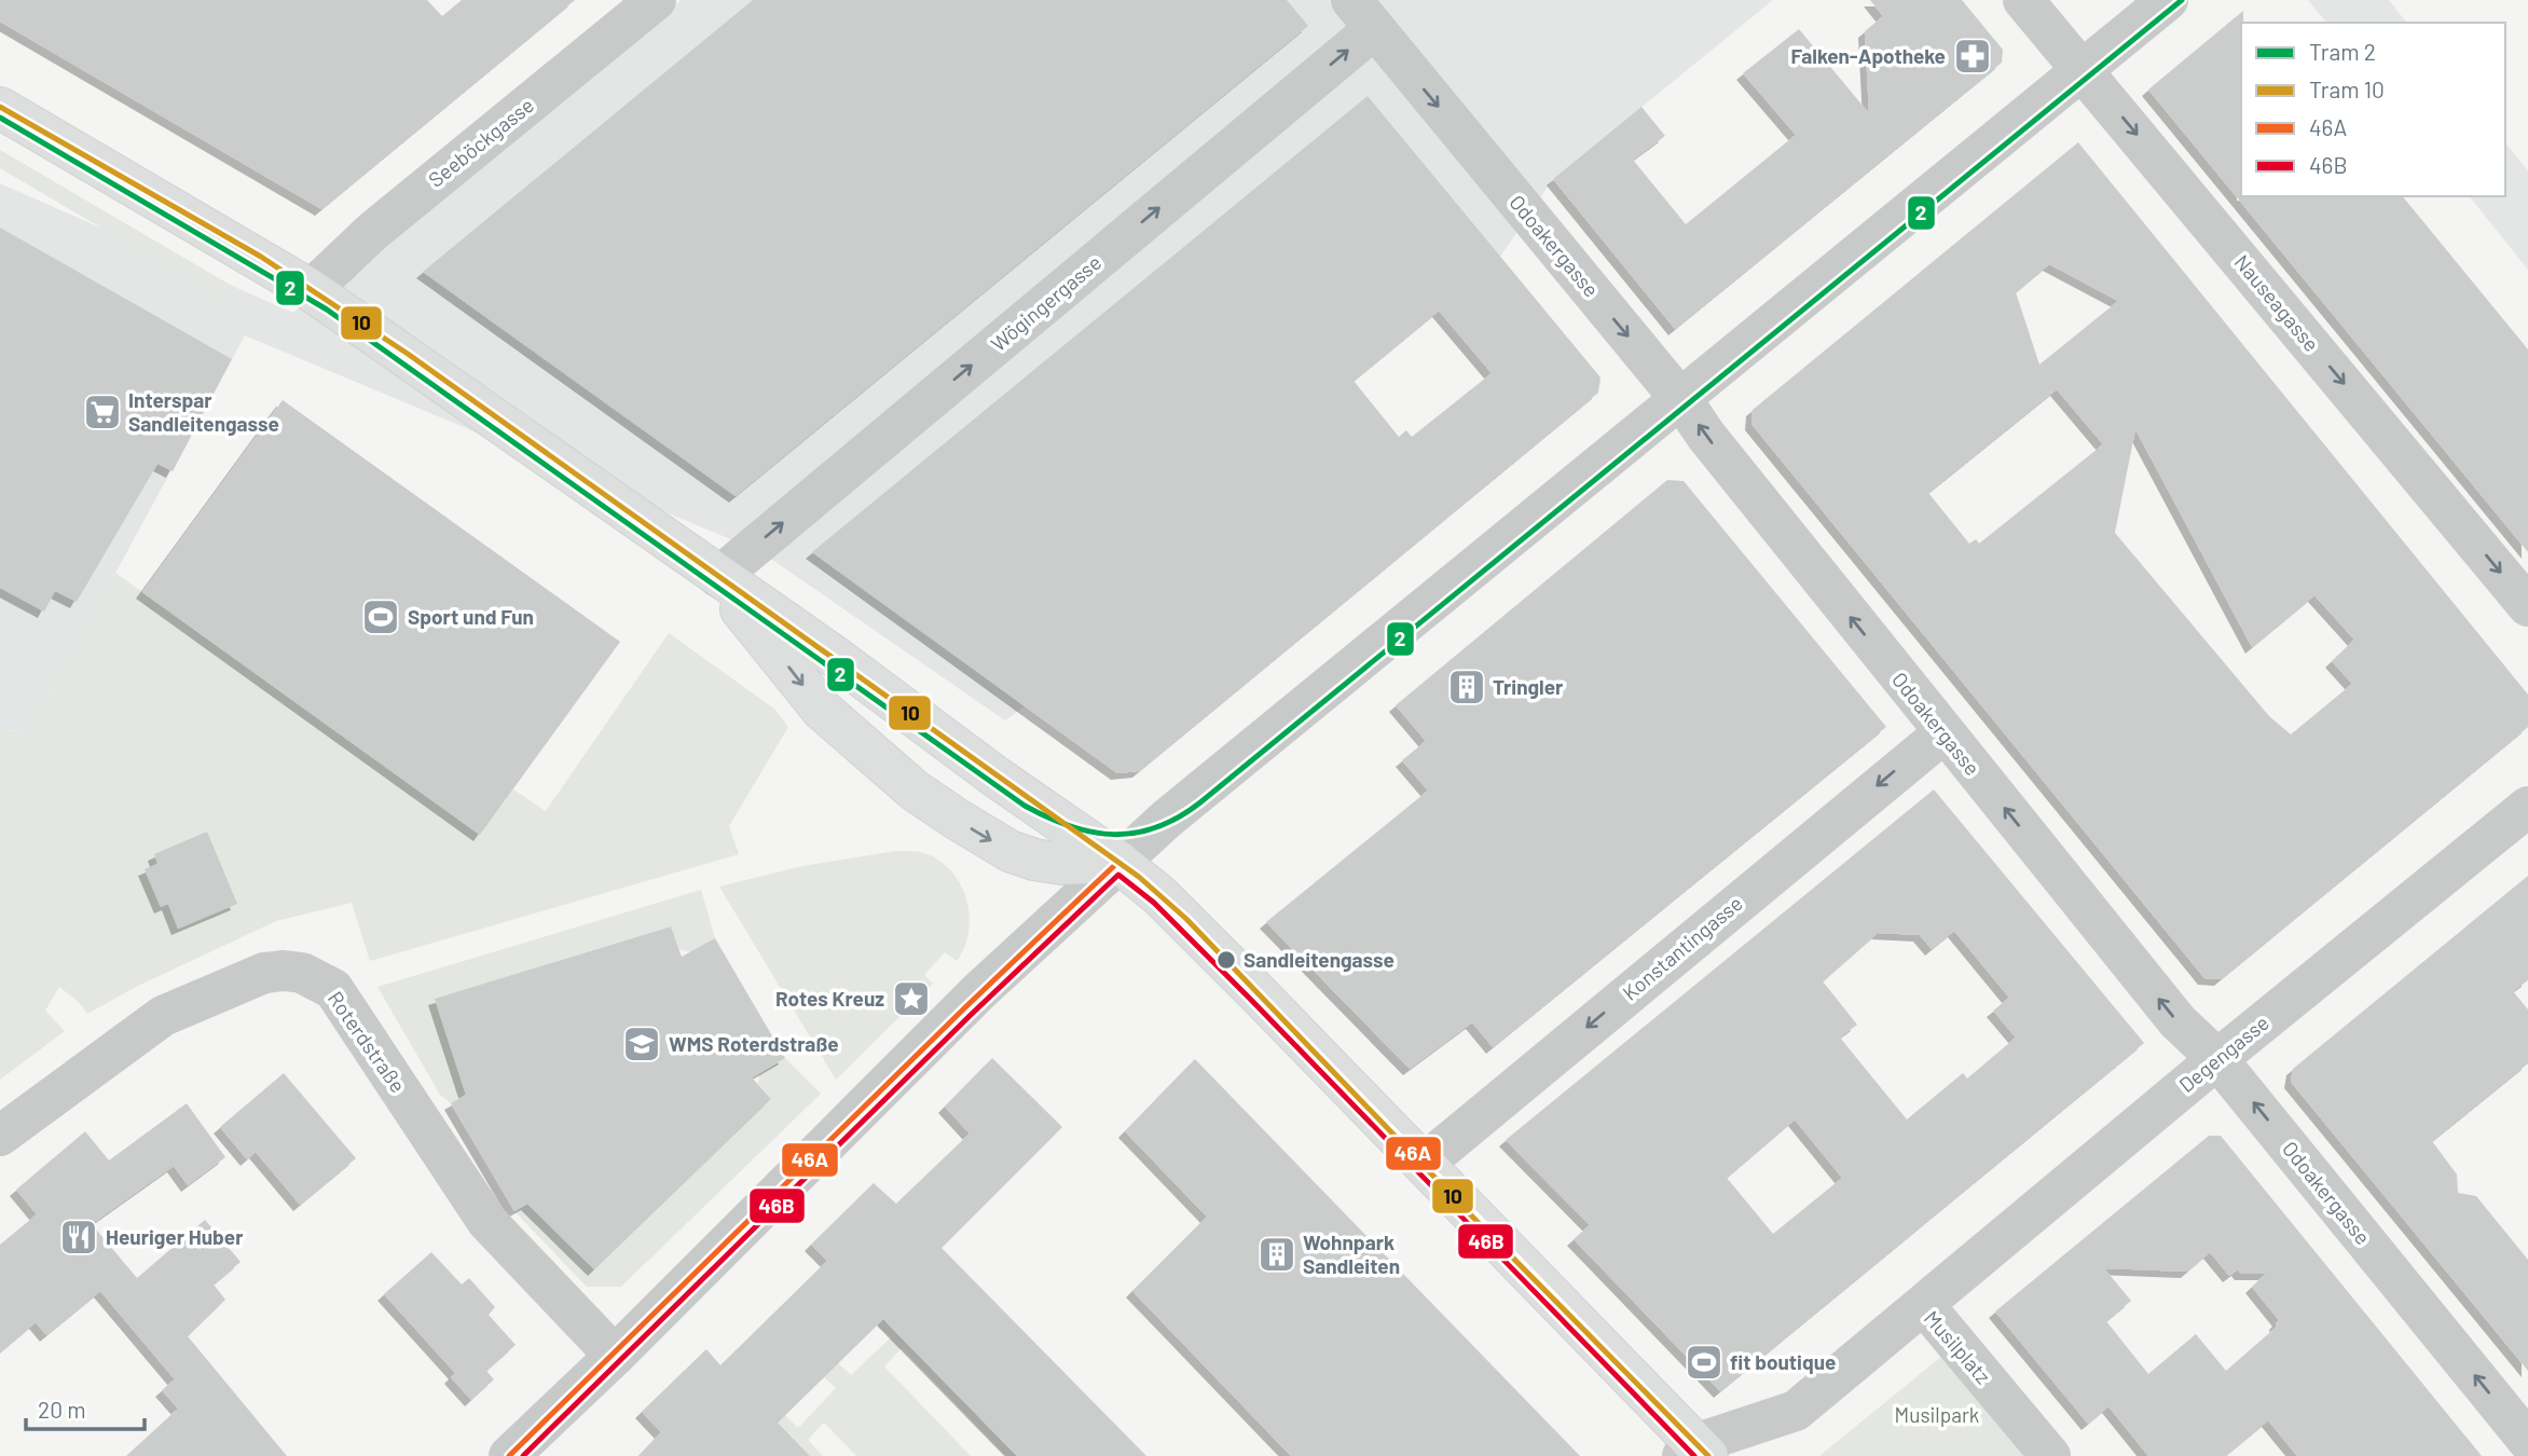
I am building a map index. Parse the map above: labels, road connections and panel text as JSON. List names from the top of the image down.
{
  "streets": {
    "street": [
      "Seeböckgasse",
      "Odoakergasse",
      "Wögingergasse",
      "Nauseagasse",
      "Konstantingasse",
      "Roterdstraße",
      "Degengasse",
      "Musilplatz"
    ]
  },
  "crossings": [
    ["Odoakergasse", "Wögingergasse"],
    ["Odoakergasse", "Konstantingasse"],
    ["Odoakergasse", "Degengasse"],
    ["Degengasse", "Musilplatz"]
  ],
  "one_way": ["Wögingergasse", "Nauseagasse", "Konstantingasse"],
  "parks": ["Musilpark"],
  "places": {
    "pharmacy": ["Falken-Apotheke"],
    "supermarket": ["Interspar Sandleitengasse"],
    "sports": ["Sport und Fun", "fit boutique"],
    "building": ["Tringler", "Wohnpark Sandleiten"],
    "other": ["Sandleitengasse"],
    "place": ["Rotes Kreuz"],
    "school or university": ["WMS Roterdstraße"],
    "restaurant": ["Heuriger Huber"]
  },
  "lines": [
    "tram line 2",
    "tram line 10",
    "transit line 46A",
    "transit line 46B"
  ],
  "legend": [
    "Tram 2",
    "Tram 10",
    "46A",
    "46B"
  ],
  "scale_bar": "20 m"
}
